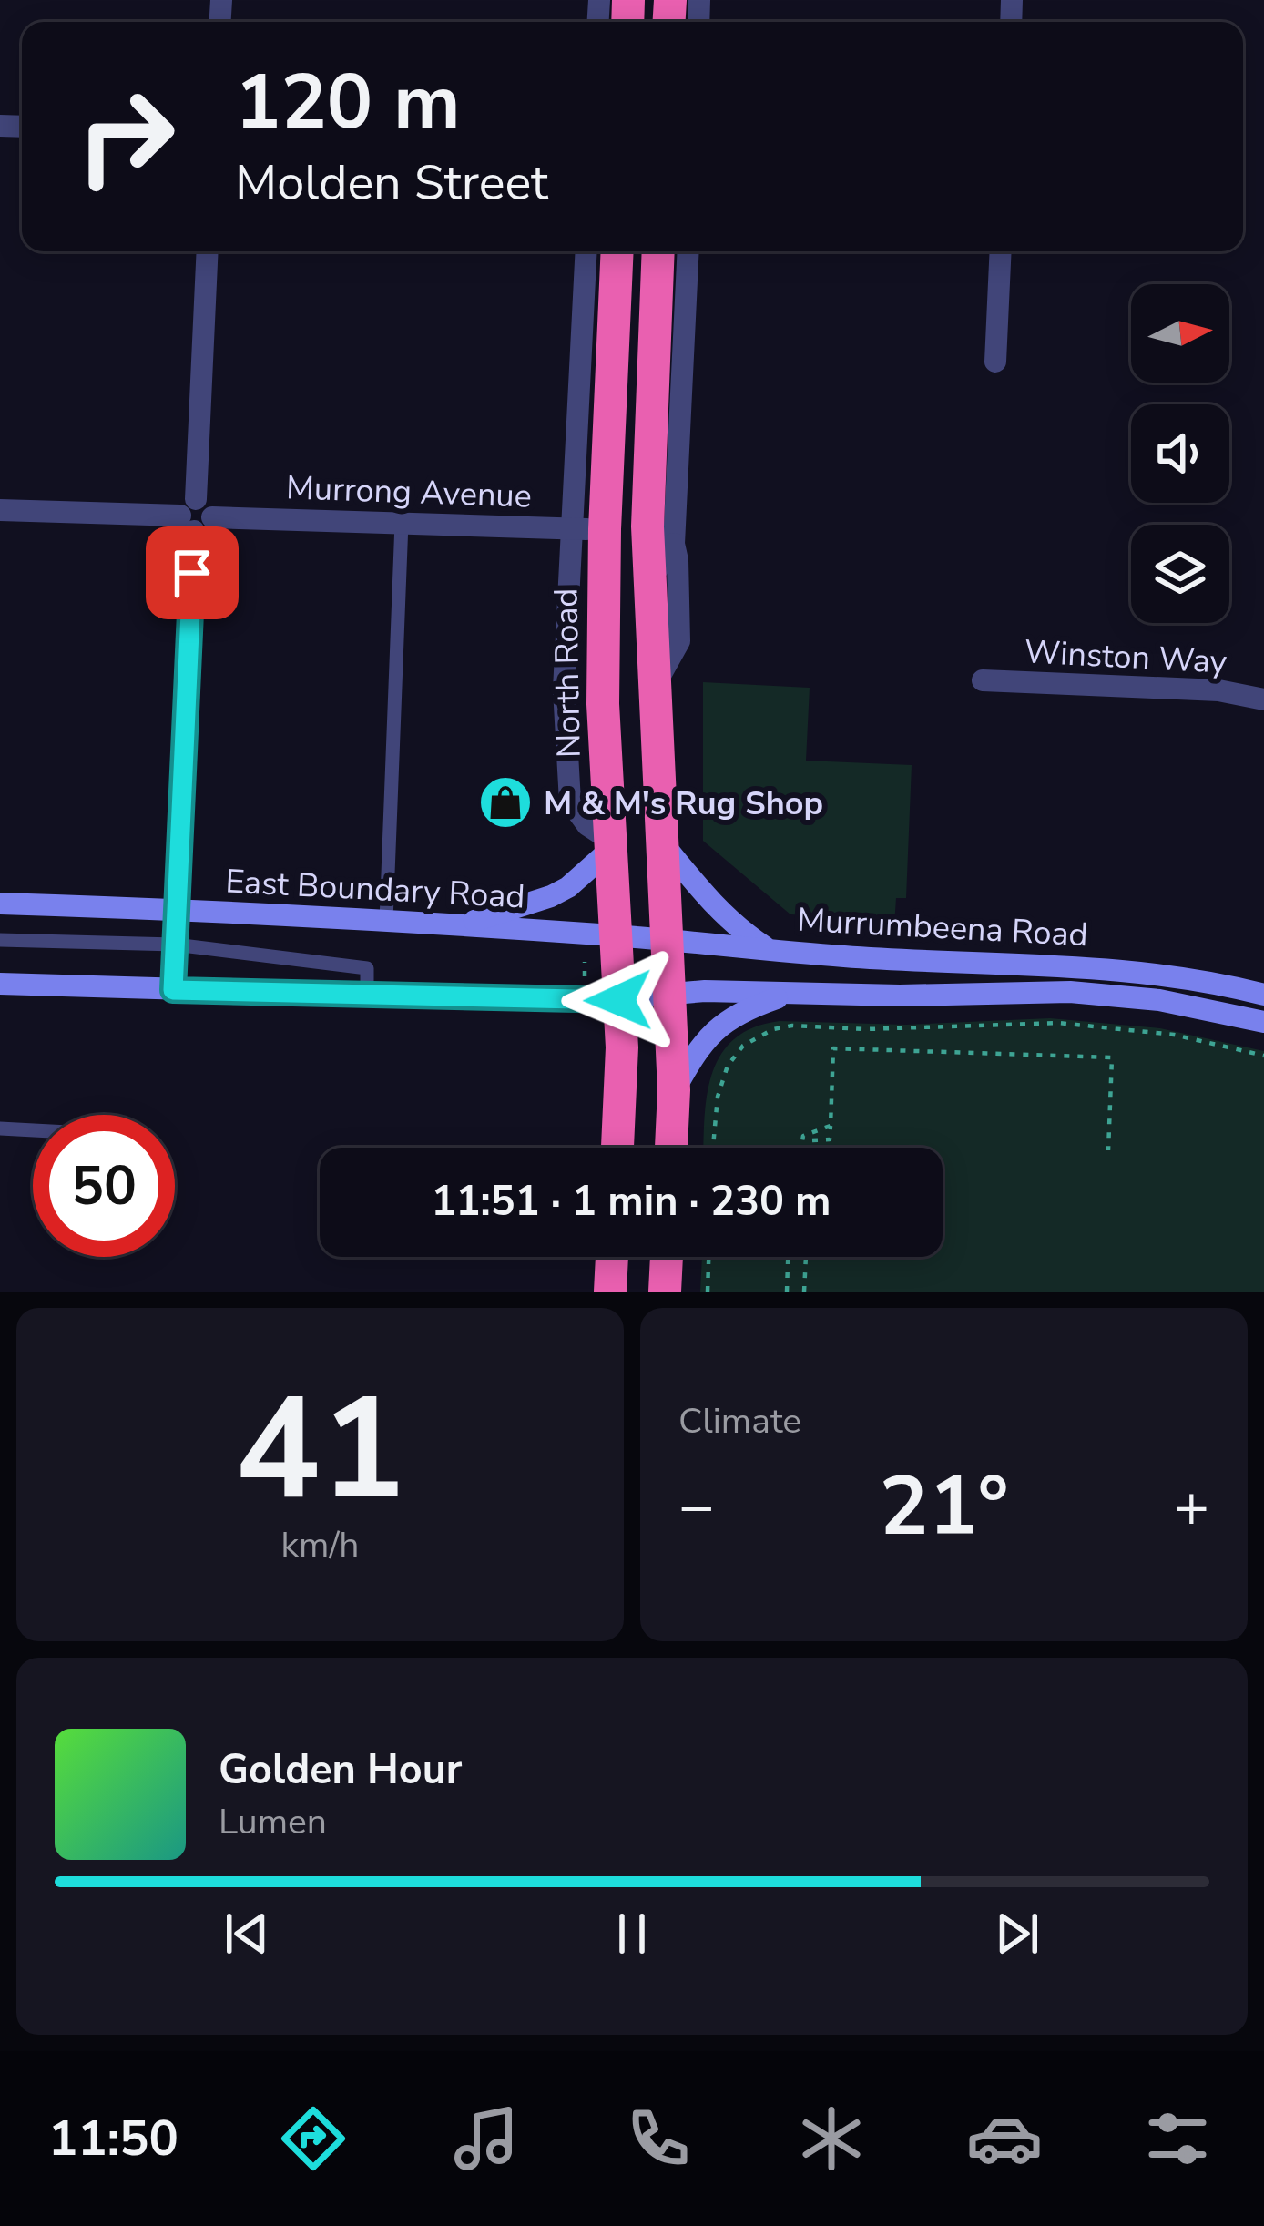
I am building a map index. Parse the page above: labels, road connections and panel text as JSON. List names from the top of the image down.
{
  "streets": {
    "highway": ["North Road"],
    "main road": ["East Boundary Road", "Murrumbeena Road"],
    "street": ["Murrong Avenue", "Winston Way"]
  },
  "crossings": [
    ["Murrong Avenue", "North Road"],
    ["North Road", "East Boundary Road"],
    ["North Road", "Murrumbeena Road"],
    ["East Boundary Road", "Murrumbeena Road"]
  ],
  "places": {
    "shop": ["M & M's Rug Shop"]
  },
  "north": "right",
  "page": {
    "turn": ["120 m", "Molden Street"],
    "limit": "50",
    "trip": "11:51 · 1 min · 230 m",
    "tile": [
      ["41", "km/h"],
      "Climate"
    ],
    "heat": ["−", "21°", "+"],
    "song": ["Golden Hour", "Lumen"],
    "tabs": "11:50"
  }
}
